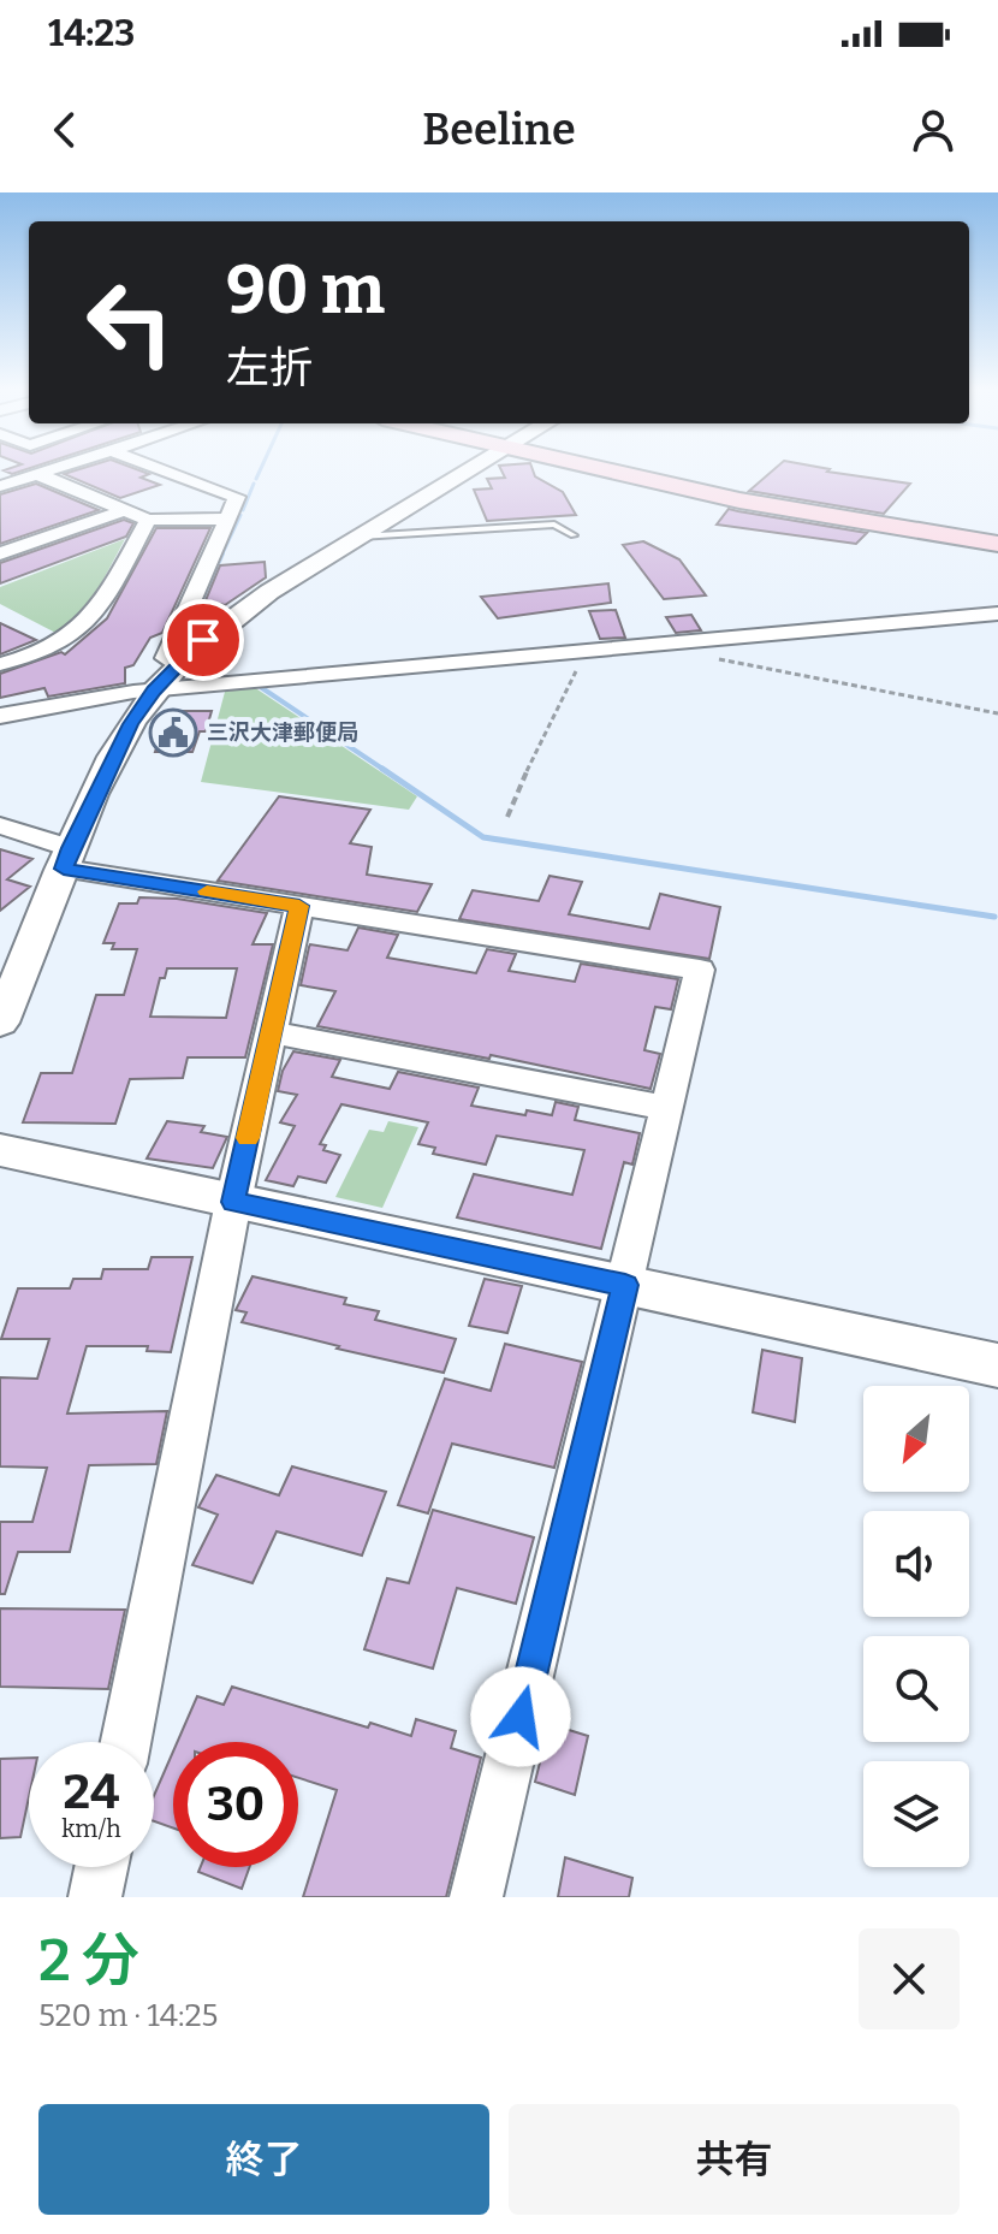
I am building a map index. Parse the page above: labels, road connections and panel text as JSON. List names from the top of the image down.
{
  "places": {
    "public building": ["三沢大津郵便局"]
  },
  "north": "bottom left",
  "page": {
    "status": "14:23",
    "header": "Beeline",
    "turn": ["90 m", "左折"],
    "speed": "24 km/h",
    "limit": "30",
    "heading": ["2 分", "520 m · 14:25"],
    "buttons": ["終了", "共有"]
  }
}
